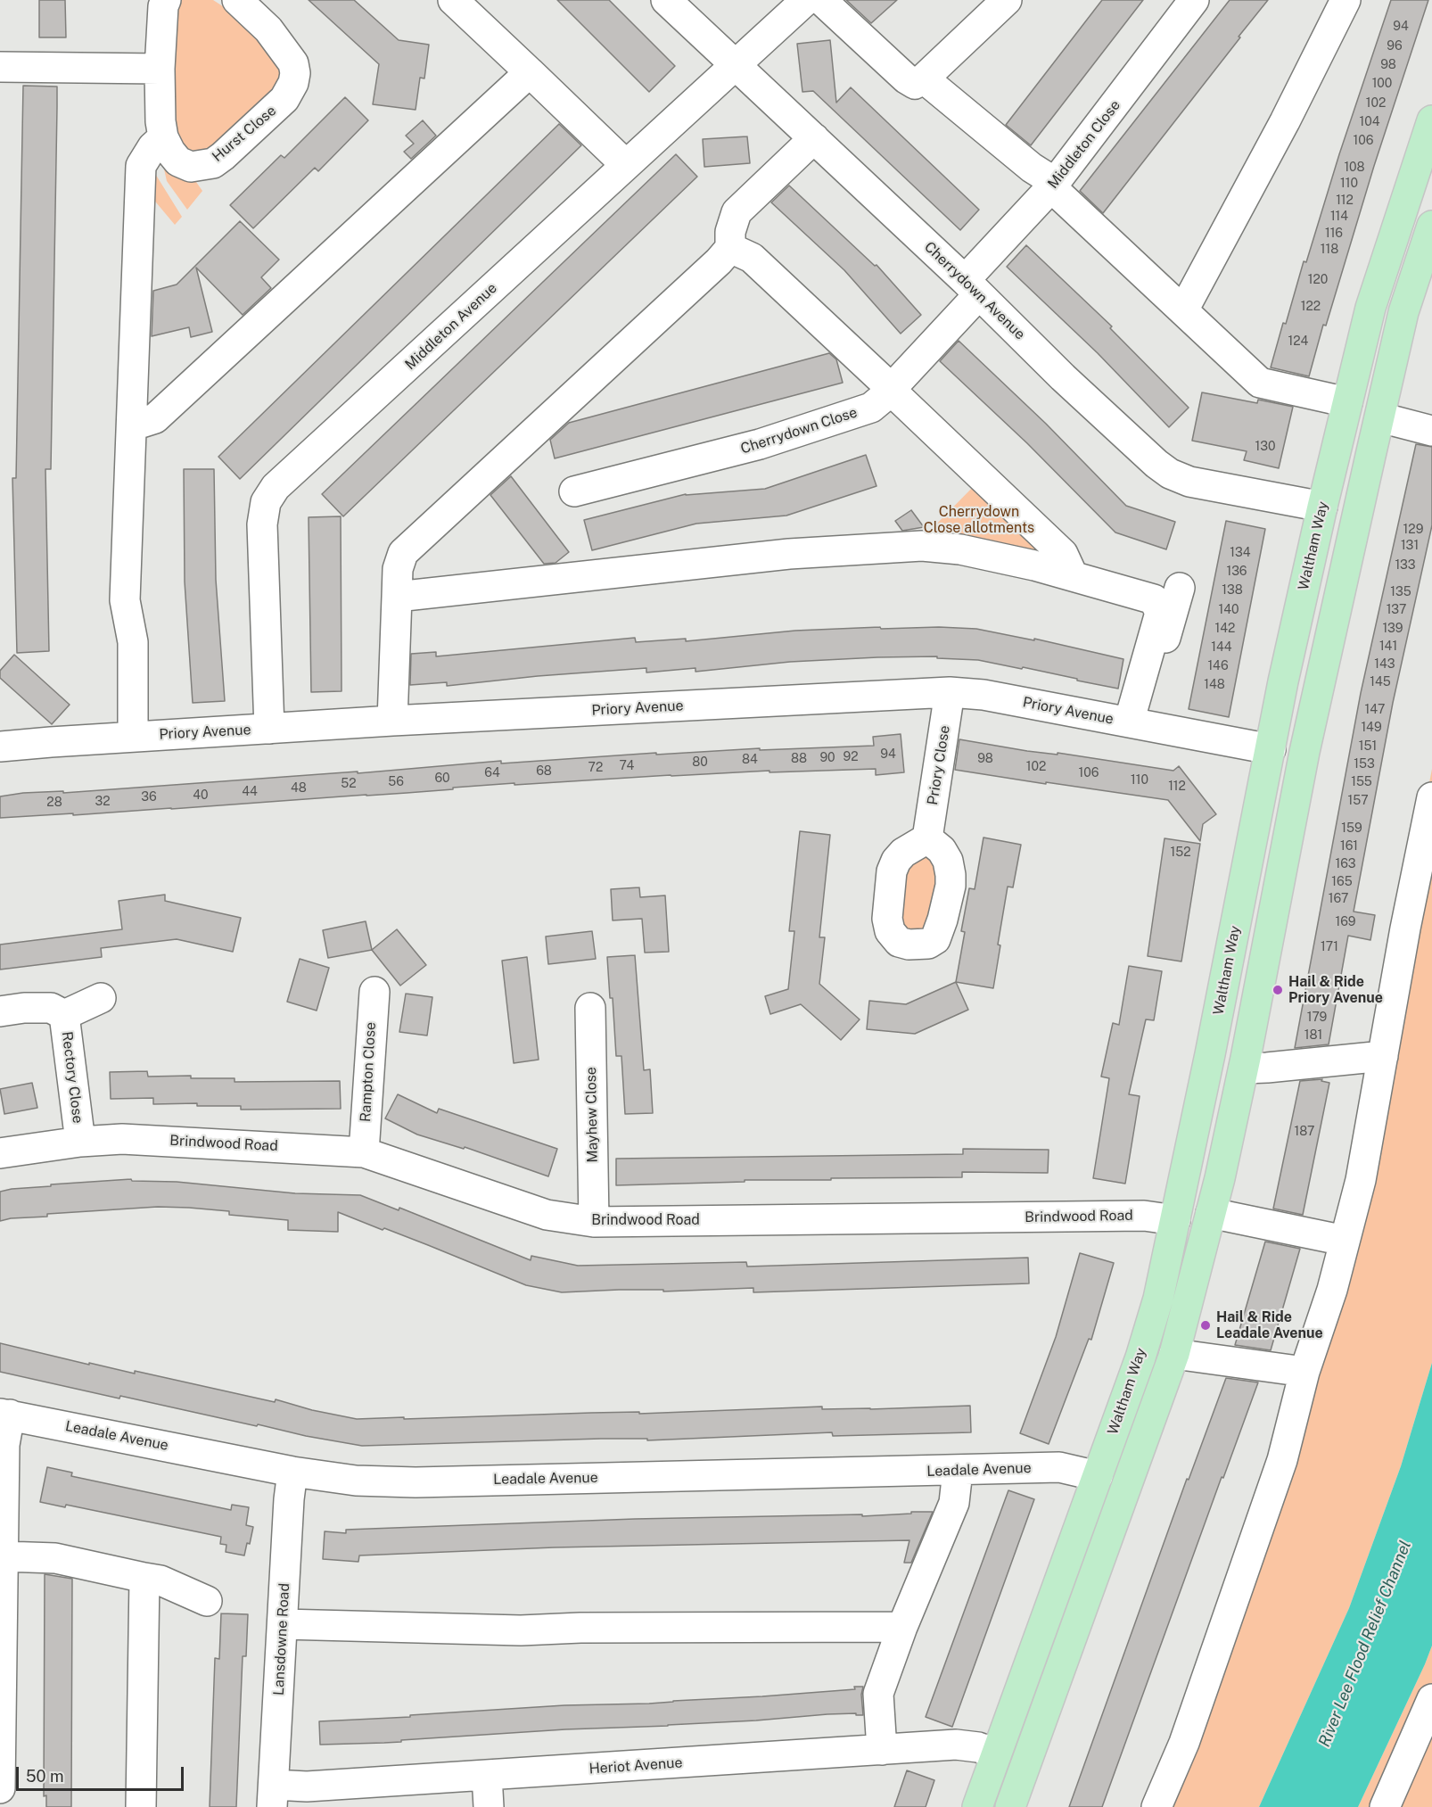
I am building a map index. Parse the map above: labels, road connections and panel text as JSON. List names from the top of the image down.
{
  "streets": {
    "main road": ["Waltham Way"],
    "street": [
      "Hurst Close",
      "Middleton Close",
      "Cherrydown Avenue",
      "Middleton Avenue",
      "Cherrydown Close",
      "Priory Avenue",
      "Priory Close",
      "Rampton Close",
      "Rectory Close",
      "Mayhew Close",
      "Brindwood Road",
      "Leadale Avenue",
      "Lansdowne Road",
      "Heriot Avenue"
    ]
  },
  "crossings": [
    ["Middleton Close", "Cherrydown Avenue"],
    ["Middleton Close", "Cherrydown Close"],
    ["Cherrydown Avenue", "Middleton Avenue"],
    ["Cherrydown Avenue", "Cherrydown Close"],
    ["Cherrydown Avenue", "Waltham Way"],
    ["Middleton Avenue", "Priory Avenue"],
    ["Waltham Way", "Priory Avenue"],
    ["Waltham Way", "Brindwood Road"],
    ["Waltham Way", "Leadale Avenue"],
    ["Waltham Way", "Heriot Avenue"],
    ["Priory Avenue", "Priory Close"],
    ["Rampton Close", "Brindwood Road"],
    ["Rectory Close", "Brindwood Road"],
    ["Mayhew Close", "Brindwood Road"],
    ["Leadale Avenue", "Lansdowne Road"],
    ["Lansdowne Road", "Heriot Avenue"]
  ],
  "water": ["River Lee Flood Relief Channel"],
  "parks": ["Cherrydown Close allotments"],
  "places": ["Hail & Ride Priory Avenue", "Hail & Ride Leadale Avenue"],
  "house_numbers": [
    "94",
    "96",
    "98",
    "100",
    "102",
    "104",
    "106",
    "108",
    "110",
    "112",
    "114",
    "116",
    "118",
    "120",
    "122",
    "124",
    "130",
    "129",
    "131",
    "134",
    "133",
    "136",
    "138",
    "135",
    "140",
    "137",
    "142",
    "139",
    "141",
    "144",
    "143",
    "146",
    "145",
    "148",
    "147",
    "149",
    "151",
    "94",
    "92",
    "90",
    "88",
    "98",
    "84",
    "80",
    "153",
    "74",
    "102",
    "72",
    "68",
    "64",
    "106",
    "60",
    "110",
    "56",
    "155",
    "52",
    "112",
    "48",
    "44",
    "40",
    "36",
    "157",
    "32",
    "28",
    "159",
    "161",
    "152",
    "163",
    "165",
    "167",
    "169",
    "171",
    "179",
    "181",
    "187"
  ],
  "scale_bar": "50 m"
}
